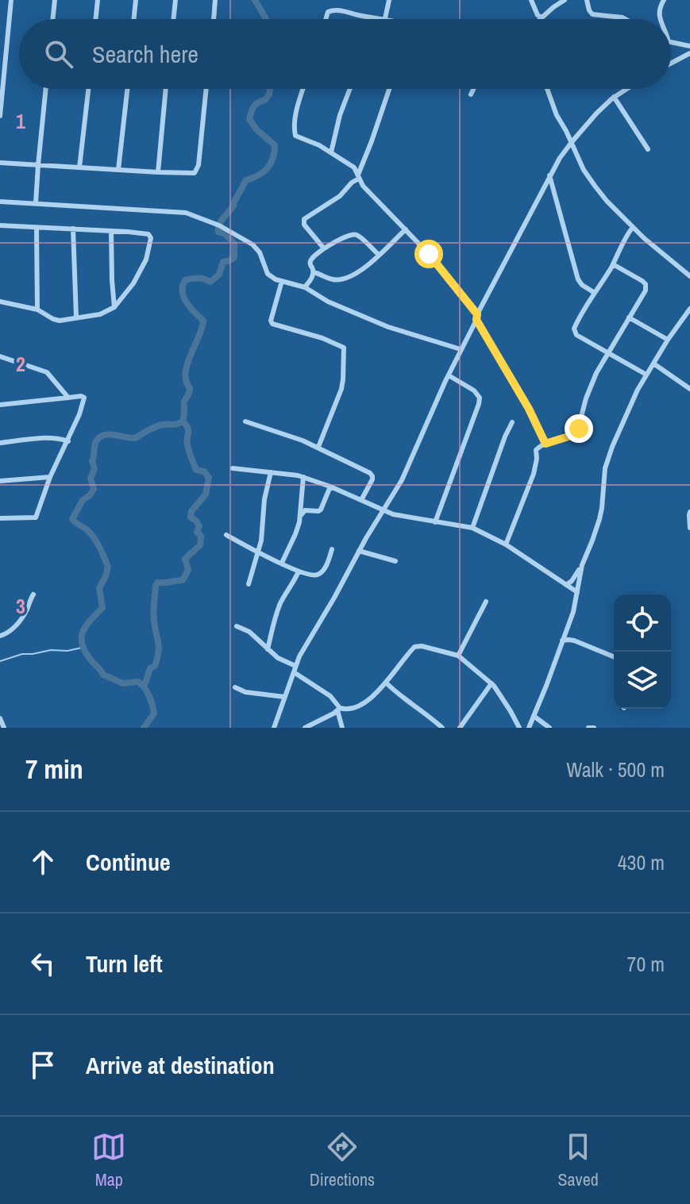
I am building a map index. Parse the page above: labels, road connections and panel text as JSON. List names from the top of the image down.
{
  "page": {
    "search": "Search here",
    "heading": ["7 min", "Walk · 500 m"],
    "list": [
      ["Continue", "430 m"],
      ["Turn left", "70 m"],
      "Arrive at destination"
    ],
    "nav": ["Map", "Directions", "Saved"]
  },
  "grid": {
    "rows": ["1", "2", "3"]
  }
}
